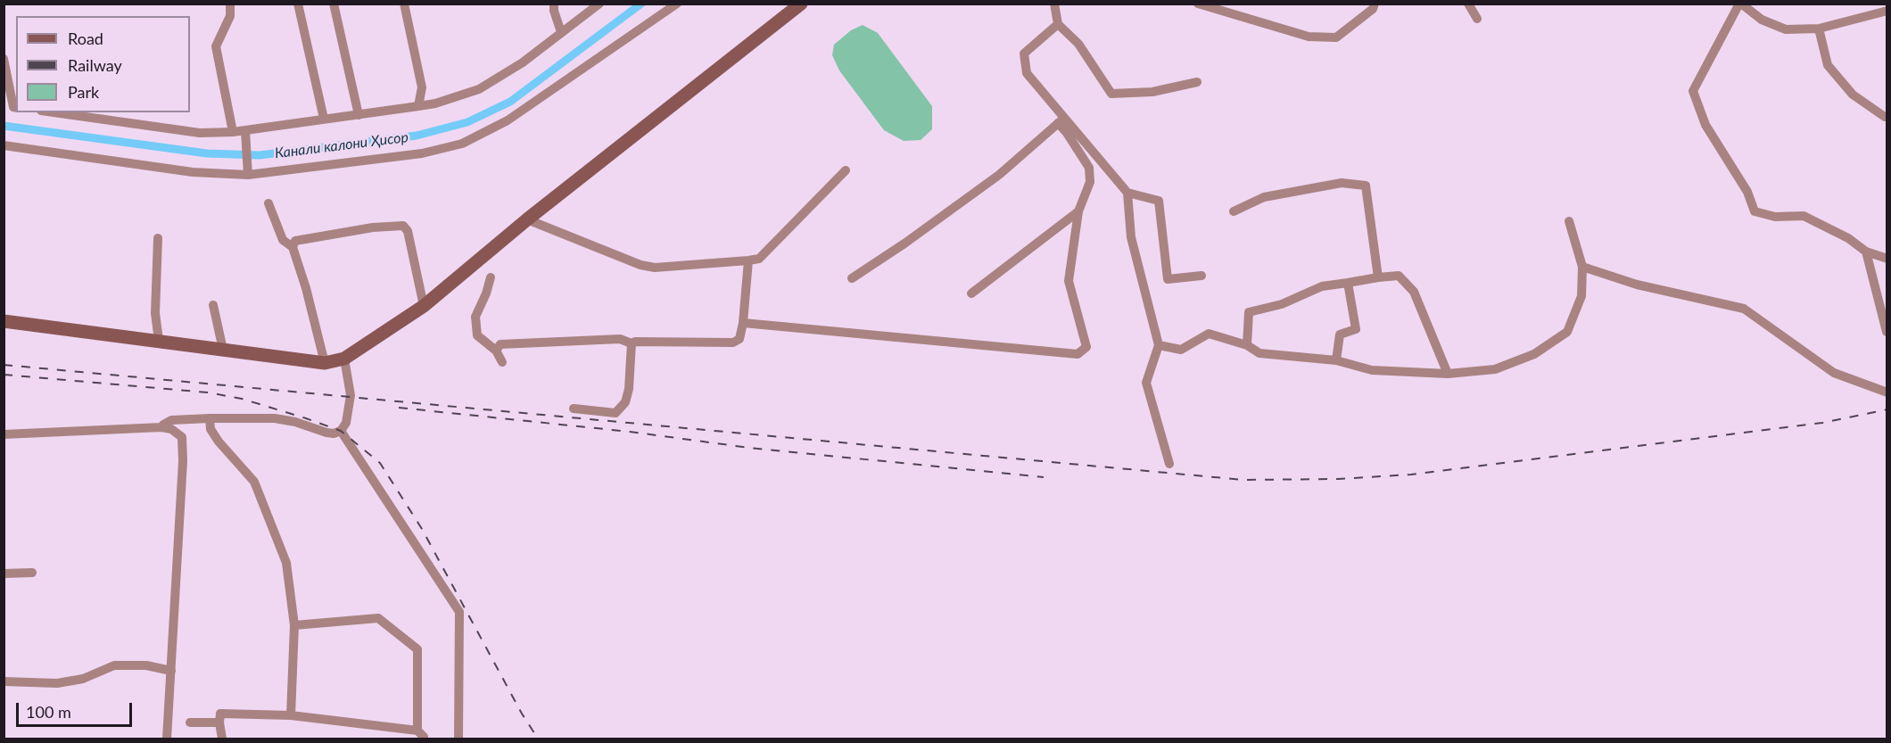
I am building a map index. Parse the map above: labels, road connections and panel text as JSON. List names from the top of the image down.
{
  "water": ["Канали калони Ҳисор"],
  "legend": ["Road", "Railway", "Park"],
  "scale_bar": "100 m"
}
